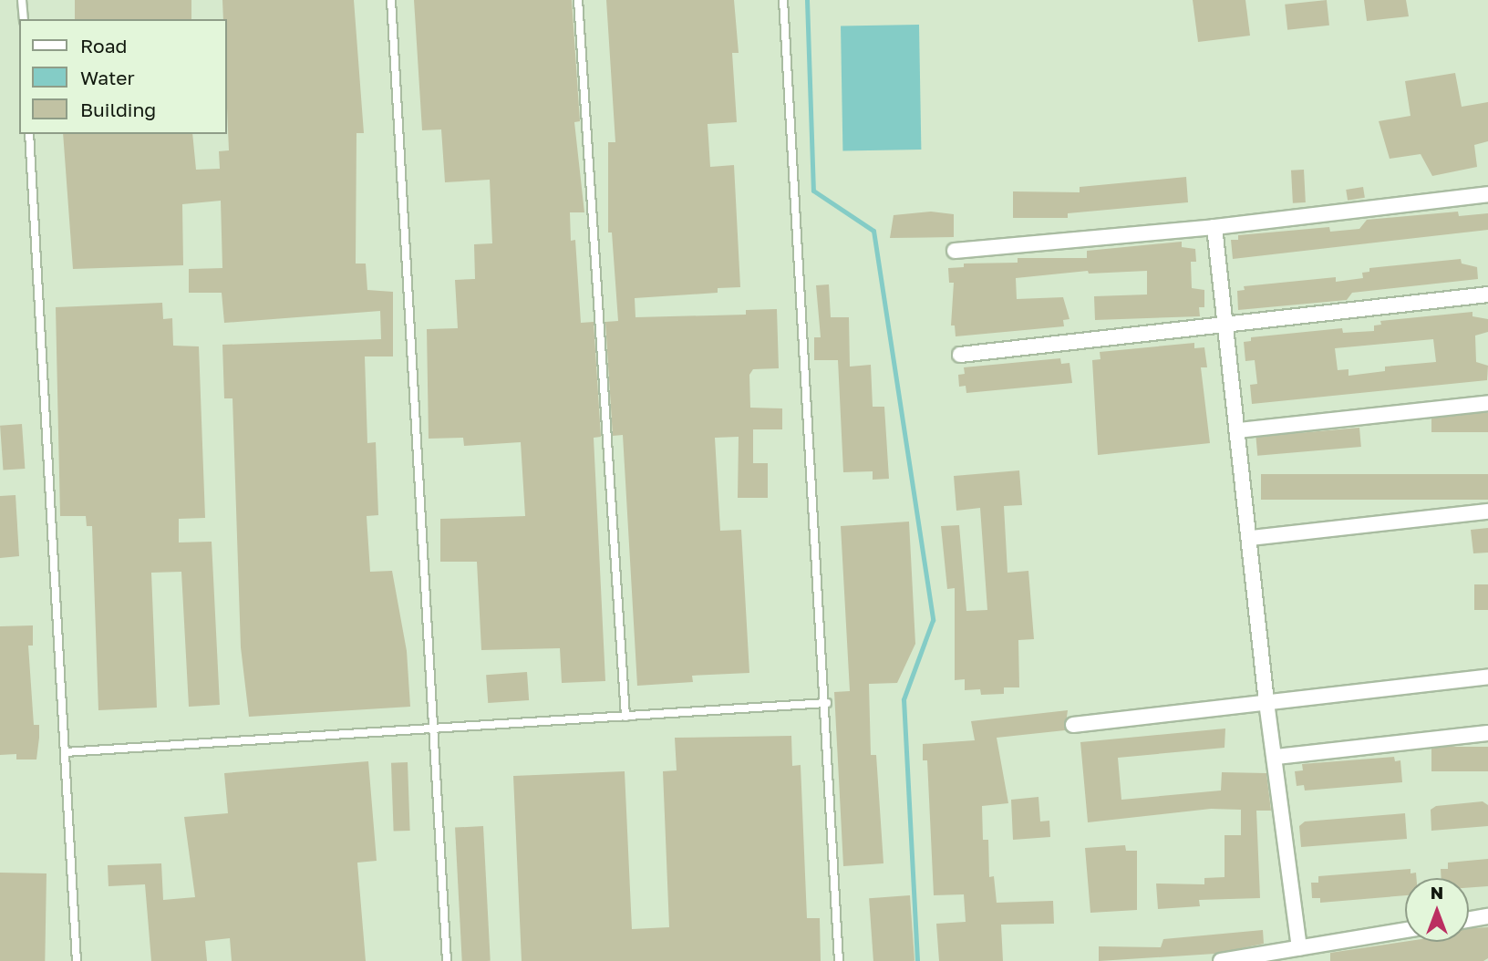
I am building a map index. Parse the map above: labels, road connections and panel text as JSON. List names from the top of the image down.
{
  "legend": ["Road", "Water", "Building"],
  "north": "top"
}
